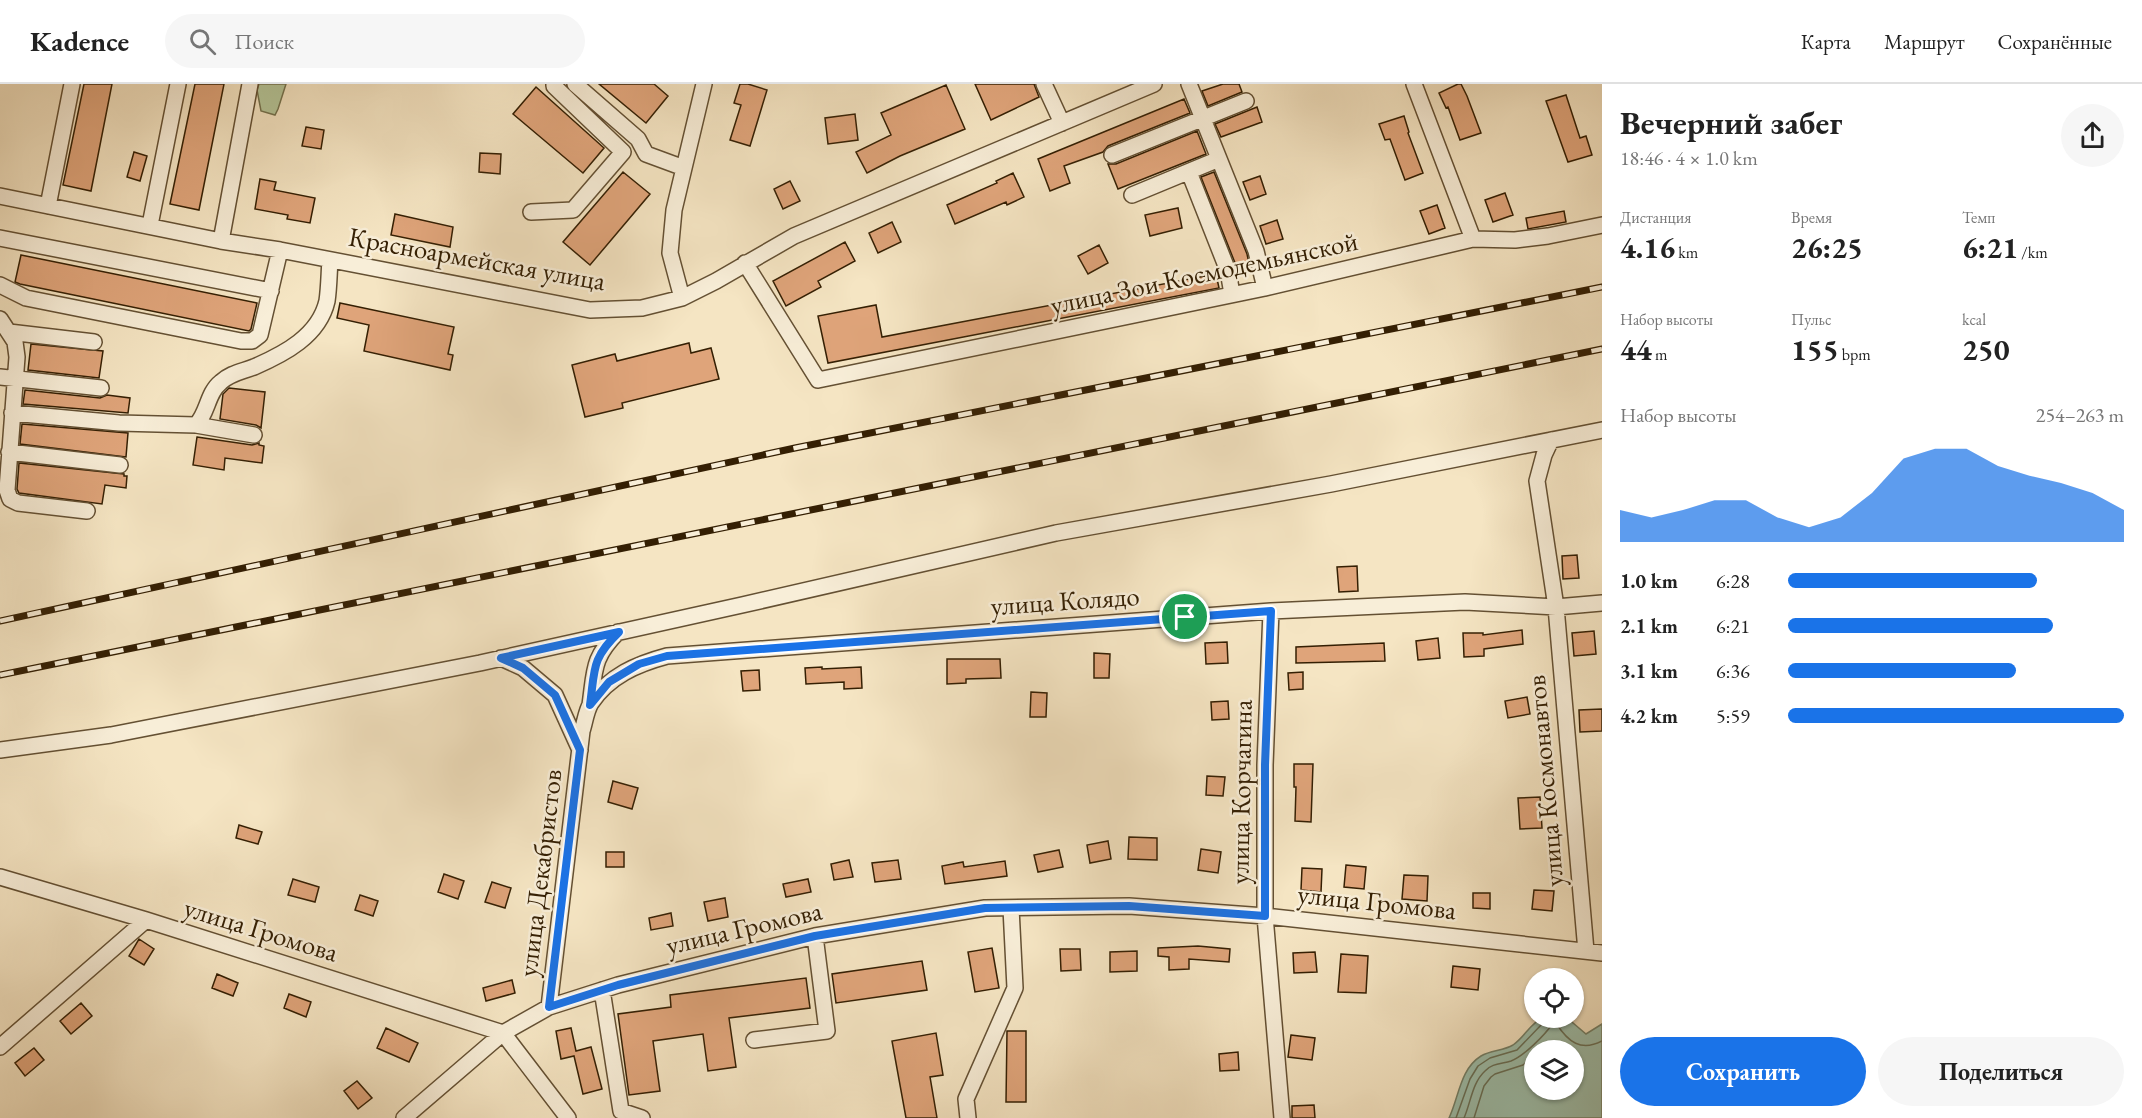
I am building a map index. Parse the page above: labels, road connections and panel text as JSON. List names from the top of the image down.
{
  "streets": {
    "street": [
      "Красноармейская улица",
      "улица Зои Космодемьянской",
      "улица Колядо",
      "улица Космонавтов",
      "улица Корчагина",
      "улица Декабристов",
      "улица Громова"
    ]
  },
  "crossings": [
    ["Красноармейская улица", "улица Зои Космодемьянской"],
    ["улица Колядо", "улица Космонавтов"],
    ["улица Колядо", "улица Корчагина"],
    ["улица Колядо", "улица Декабристов"],
    ["улица Космонавтов", "улица Громова"],
    ["улица Корчагина", "улица Громова"],
    ["улица Декабристов", "улица Громова"]
  ],
  "page": {
    "header": "Kadence",
    "search": "Поиск",
    "nav": ["Карта", "Маршрут", "Сохранённые"],
    "heading": ["Вечерний забег", "18:46 · 4 × 1.0 km"],
    "stats": [
      ["Дистанция", "4.16 km"],
      ["Время", "26:25"],
      ["Темп", "6:21 /km"],
      ["Набор высоты", "44 m"],
      ["Пульс", "155 bpm"],
      ["kcal", "250"]
    ],
    "chart": ["Набор высоты", "254–263 m"],
    "list": [
      {
        "name": "1.0 km",
        "note": "6:28"
      },
      {
        "name": "2.1 km",
        "note": "6:21"
      },
      {
        "name": "3.1 km",
        "note": "6:36"
      },
      {
        "name": "4.2 km",
        "note": "5:59"
      }
    ],
    "buttons": ["Сохранить", "Поделиться"]
  }
}
